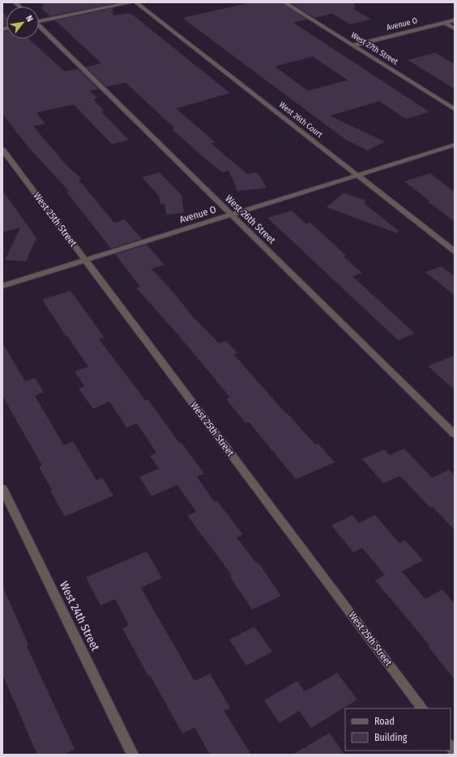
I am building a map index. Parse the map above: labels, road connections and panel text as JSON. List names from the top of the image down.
{
  "streets": {
    "street": [
      "Avenue O",
      "West 27th Street",
      "West 26th Court",
      "West 25th Street",
      "West 26th Street",
      "West 24th Street"
    ]
  },
  "crossings": [
    ["Avenue O", "West 27th Street"],
    ["Avenue O", "West 26th Court"],
    ["Avenue O", "West 25th Street"],
    ["Avenue O", "West 26th Street"]
  ],
  "legend": ["Road", "Building"],
  "north": "top right"
}
